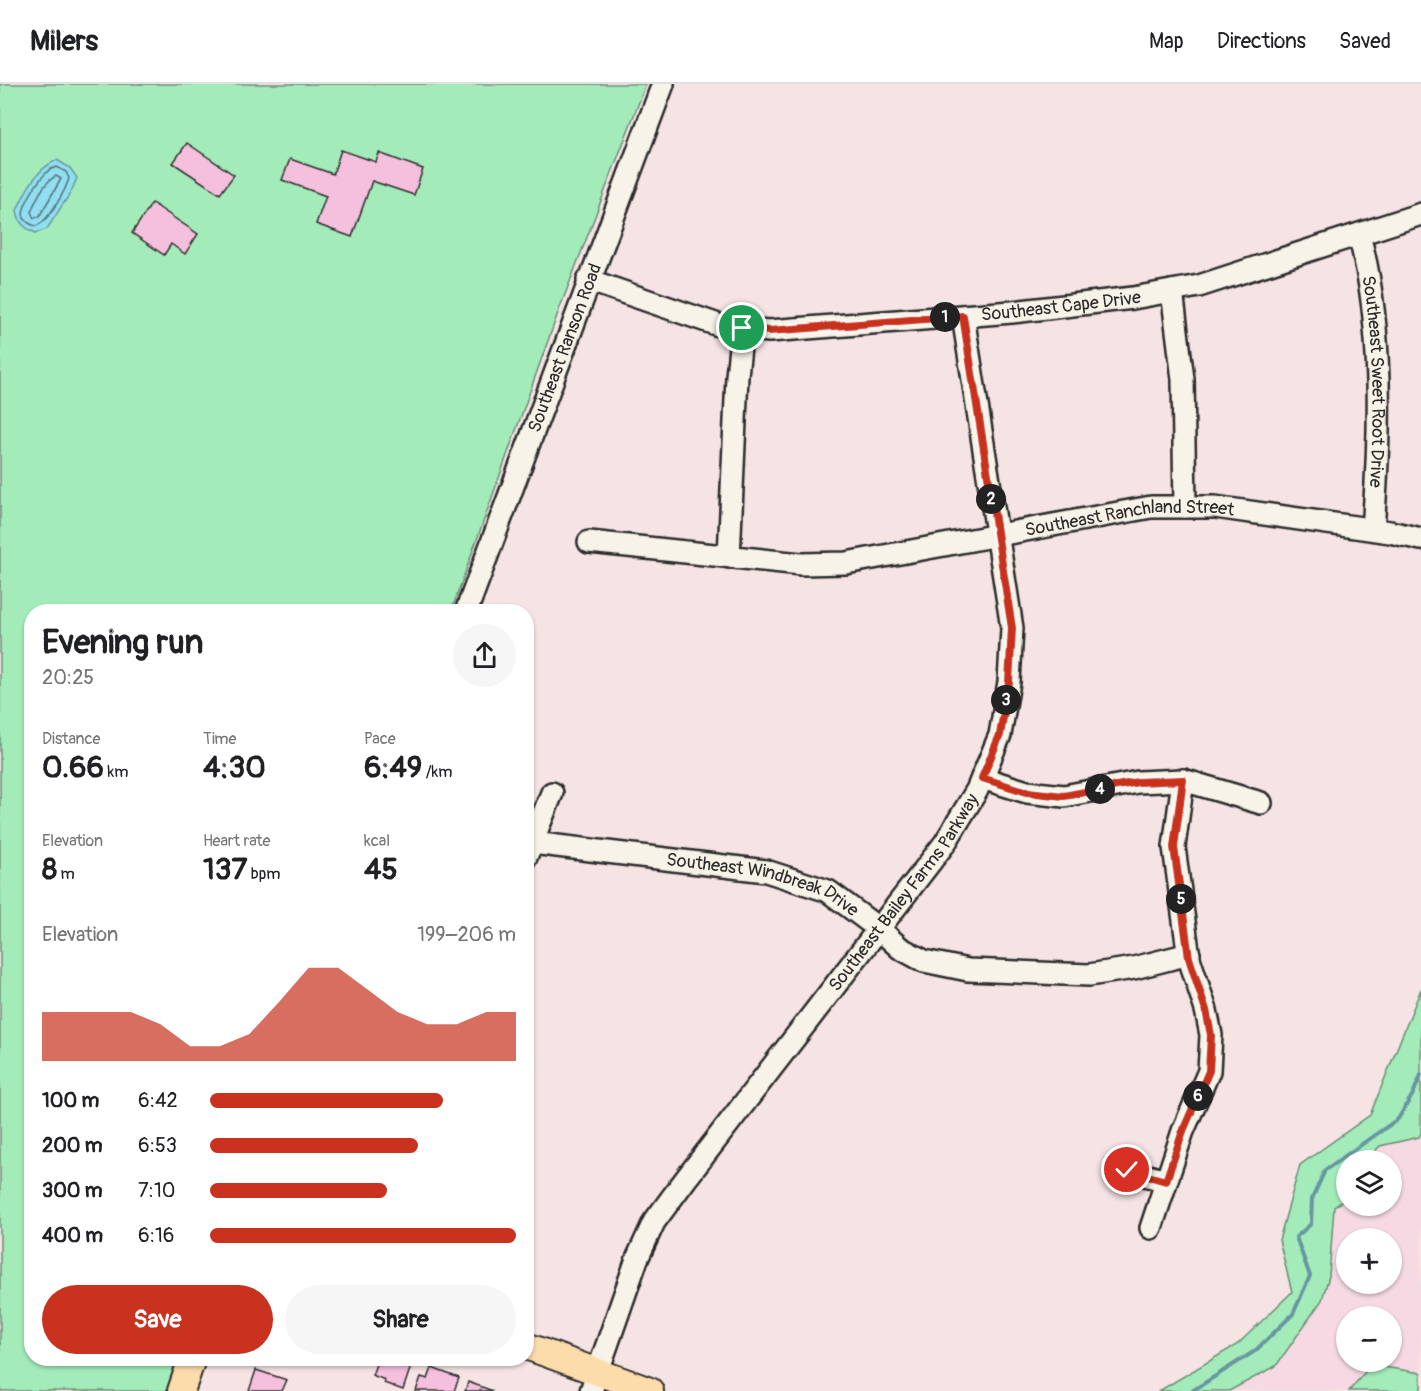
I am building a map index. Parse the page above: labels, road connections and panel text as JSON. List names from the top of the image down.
{
  "streets": {
    "street": [
      "Southeast Cape Drive",
      "Southeast Ranson Road",
      "Southeast Sweet Root Drive",
      "Southeast Ranchland Street",
      "Southeast Windbreak Drive",
      "Southeast Bailey Farms Parkway"
    ]
  },
  "crossings": [
    ["Southeast Cape Drive", "Southeast Ranson Road"],
    ["Southeast Cape Drive", "Southeast Sweet Root Drive"],
    ["Southeast Cape Drive", "Southeast Bailey Farms Parkway"],
    ["Southeast Sweet Root Drive", "Southeast Ranchland Street"],
    ["Southeast Ranchland Street", "Southeast Bailey Farms Parkway"],
    ["Southeast Windbreak Drive", "Southeast Bailey Farms Parkway"]
  ],
  "page": {
    "header": "Milers",
    "nav": ["Map", "Directions", "Saved"],
    "pins": [
      "1",
      "2",
      "3",
      "4",
      "5",
      "6"
    ],
    "heading": ["Evening run", "20:25"],
    "stats": [
      ["Distance", "0.66 km"],
      ["Time", "4:30"],
      ["Pace", "6:49 /km"],
      ["Elevation", "8 m"],
      ["Heart rate", "137 bpm"],
      ["kcal", "45"]
    ],
    "chart": ["Elevation", "199–206 m"],
    "list": [
      {
        "name": "100 m",
        "note": "6:42"
      },
      {
        "name": "200 m",
        "note": "6:53"
      },
      {
        "name": "300 m",
        "note": "7:10"
      },
      {
        "name": "400 m",
        "note": "6:16"
      }
    ],
    "map_buttons": ["+", "−"],
    "buttons": ["Save", "Share"]
  }
}
